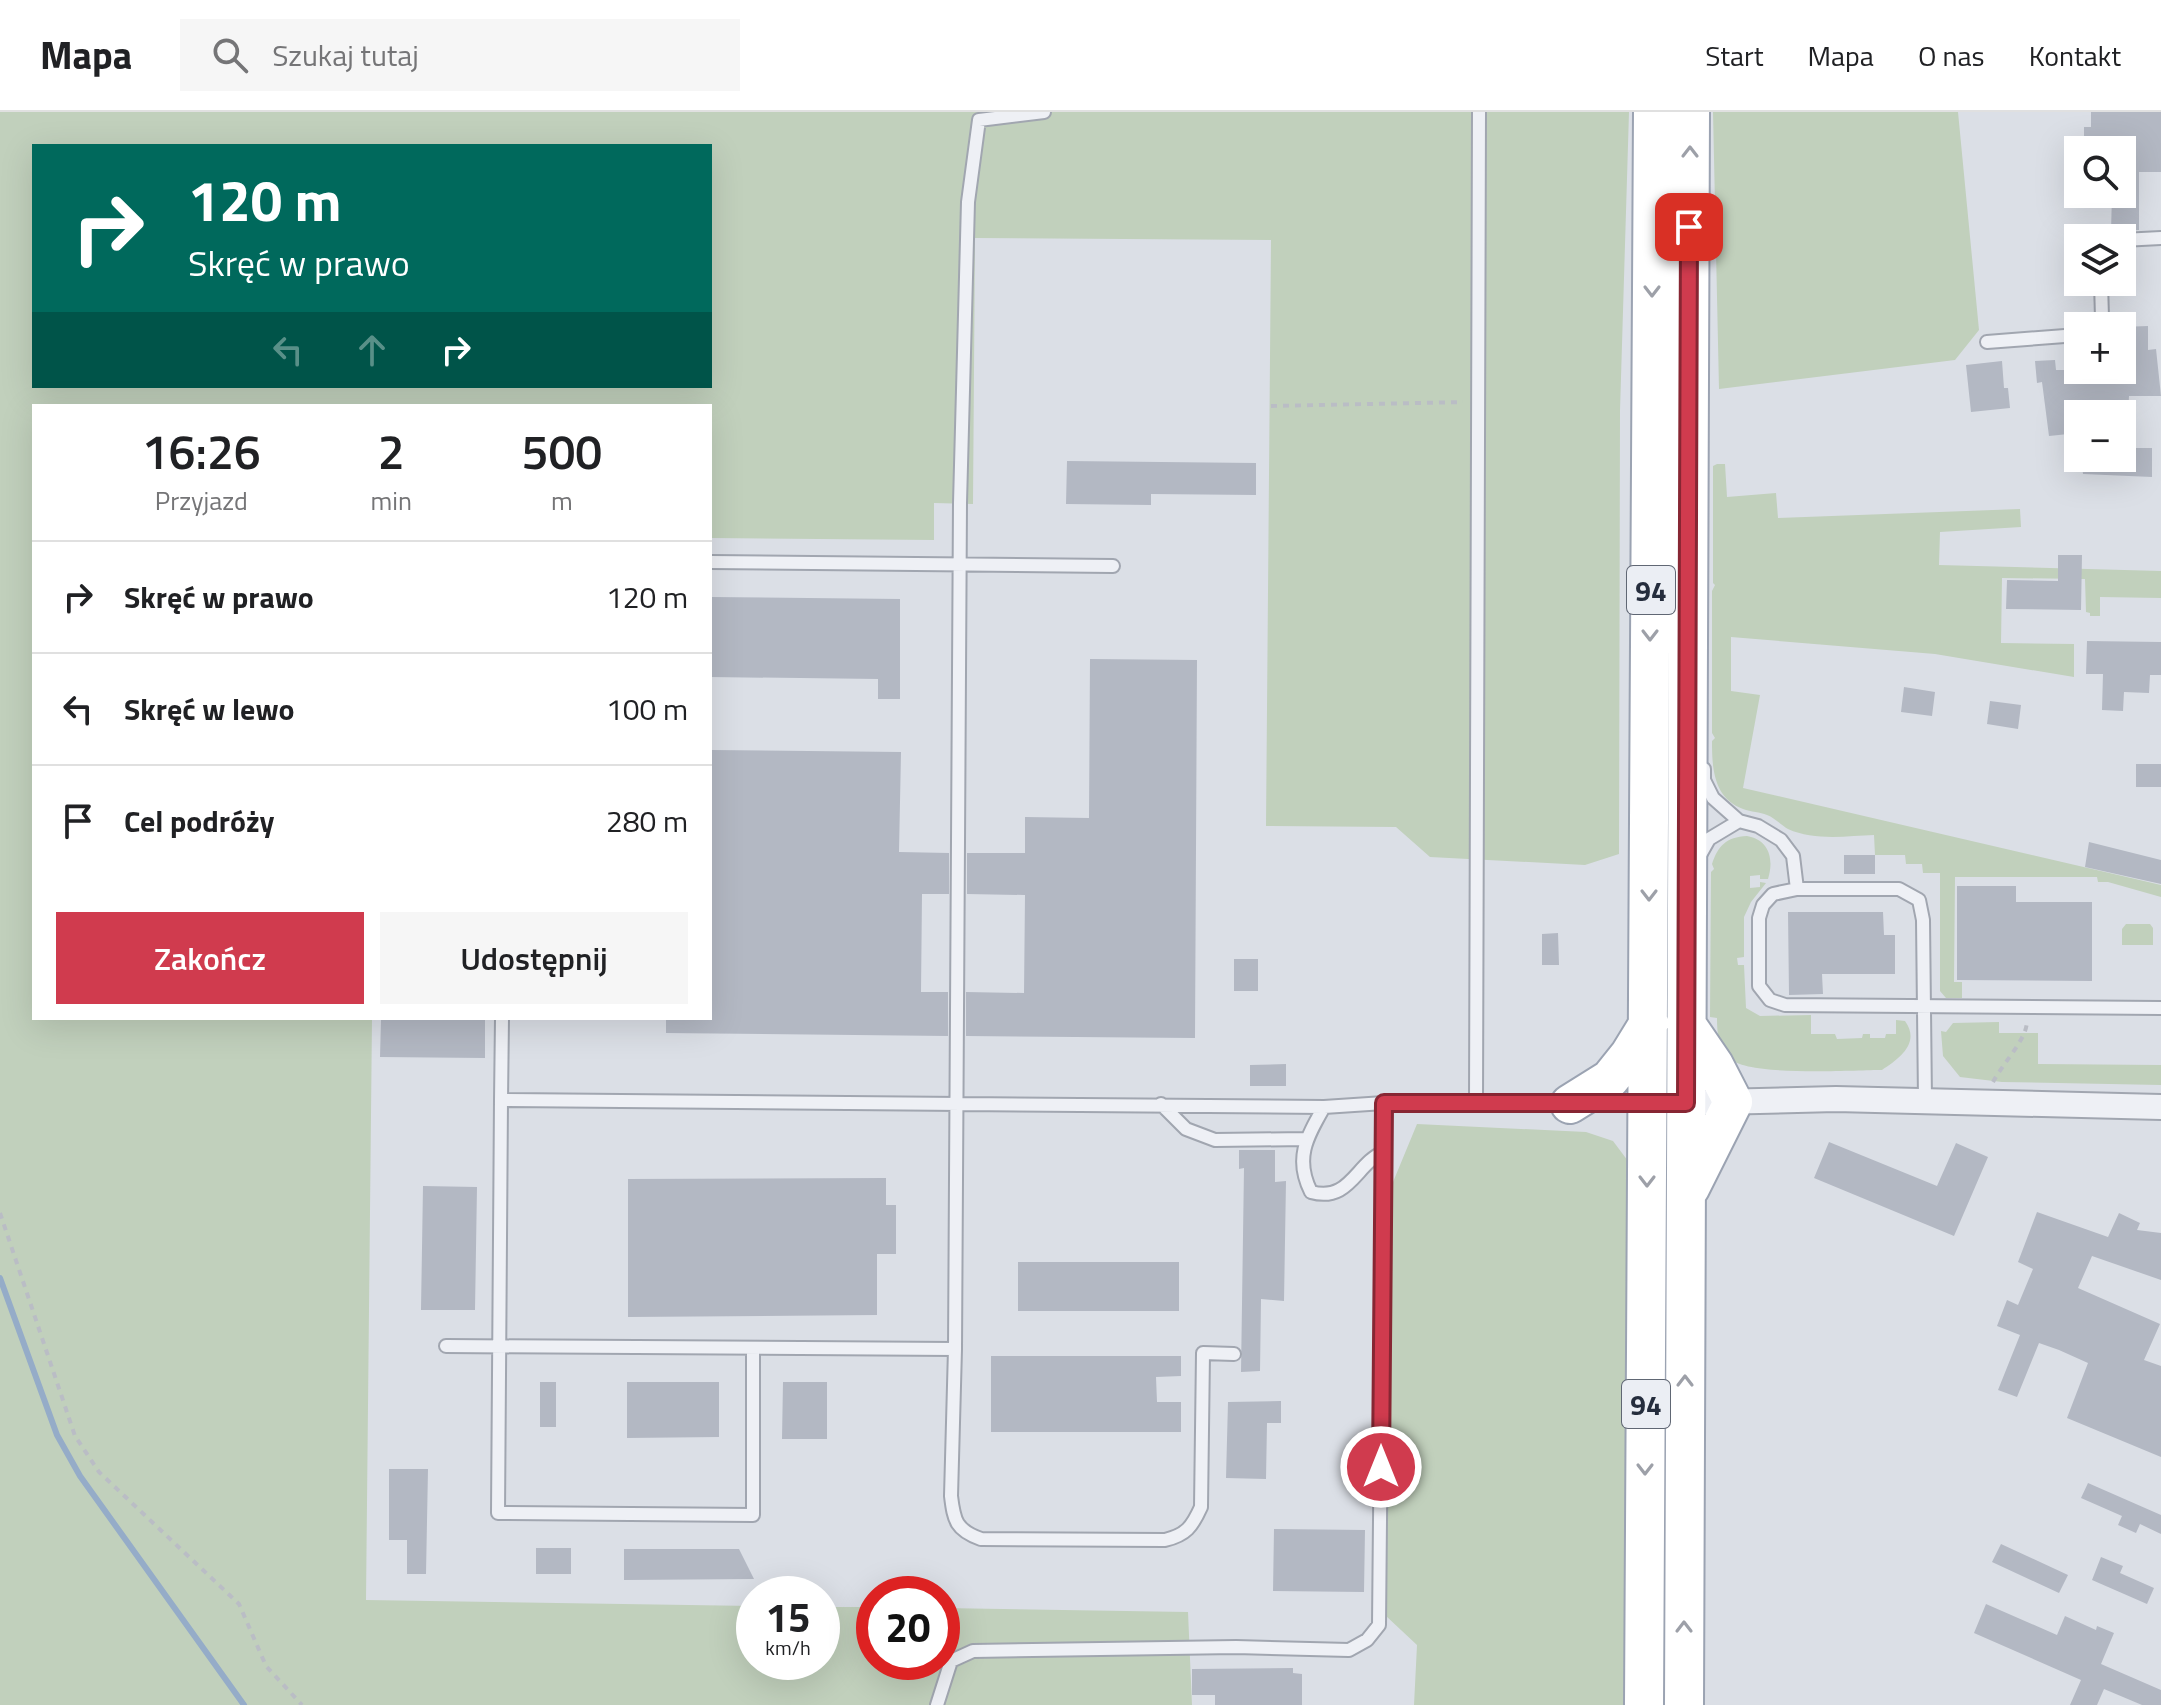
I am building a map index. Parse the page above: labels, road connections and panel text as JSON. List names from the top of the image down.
{
  "streets": {
    "main road": ["94"]
  },
  "page": {
    "header": "Mapa",
    "search": "Szukaj tutaj",
    "nav": [
      "Start",
      "Mapa",
      "O nas",
      "Kontakt"
    ],
    "map_buttons": ["+", "−"],
    "turn": ["120 m", "Skręć w prawo"],
    "eta": [
      "16:26",
      "Przyjazd",
      "2",
      "min",
      "500",
      "m"
    ],
    "list": [
      {
        "name": "Skręć w prawo",
        "value": "120 m"
      },
      {
        "name": "Skręć w lewo",
        "value": "100 m"
      },
      {
        "name": "Cel podróży",
        "value": "280 m"
      }
    ],
    "buttons": ["Zakończ", "Udostępnij"],
    "speed": "15 km/h",
    "limit": "20"
  }
}
